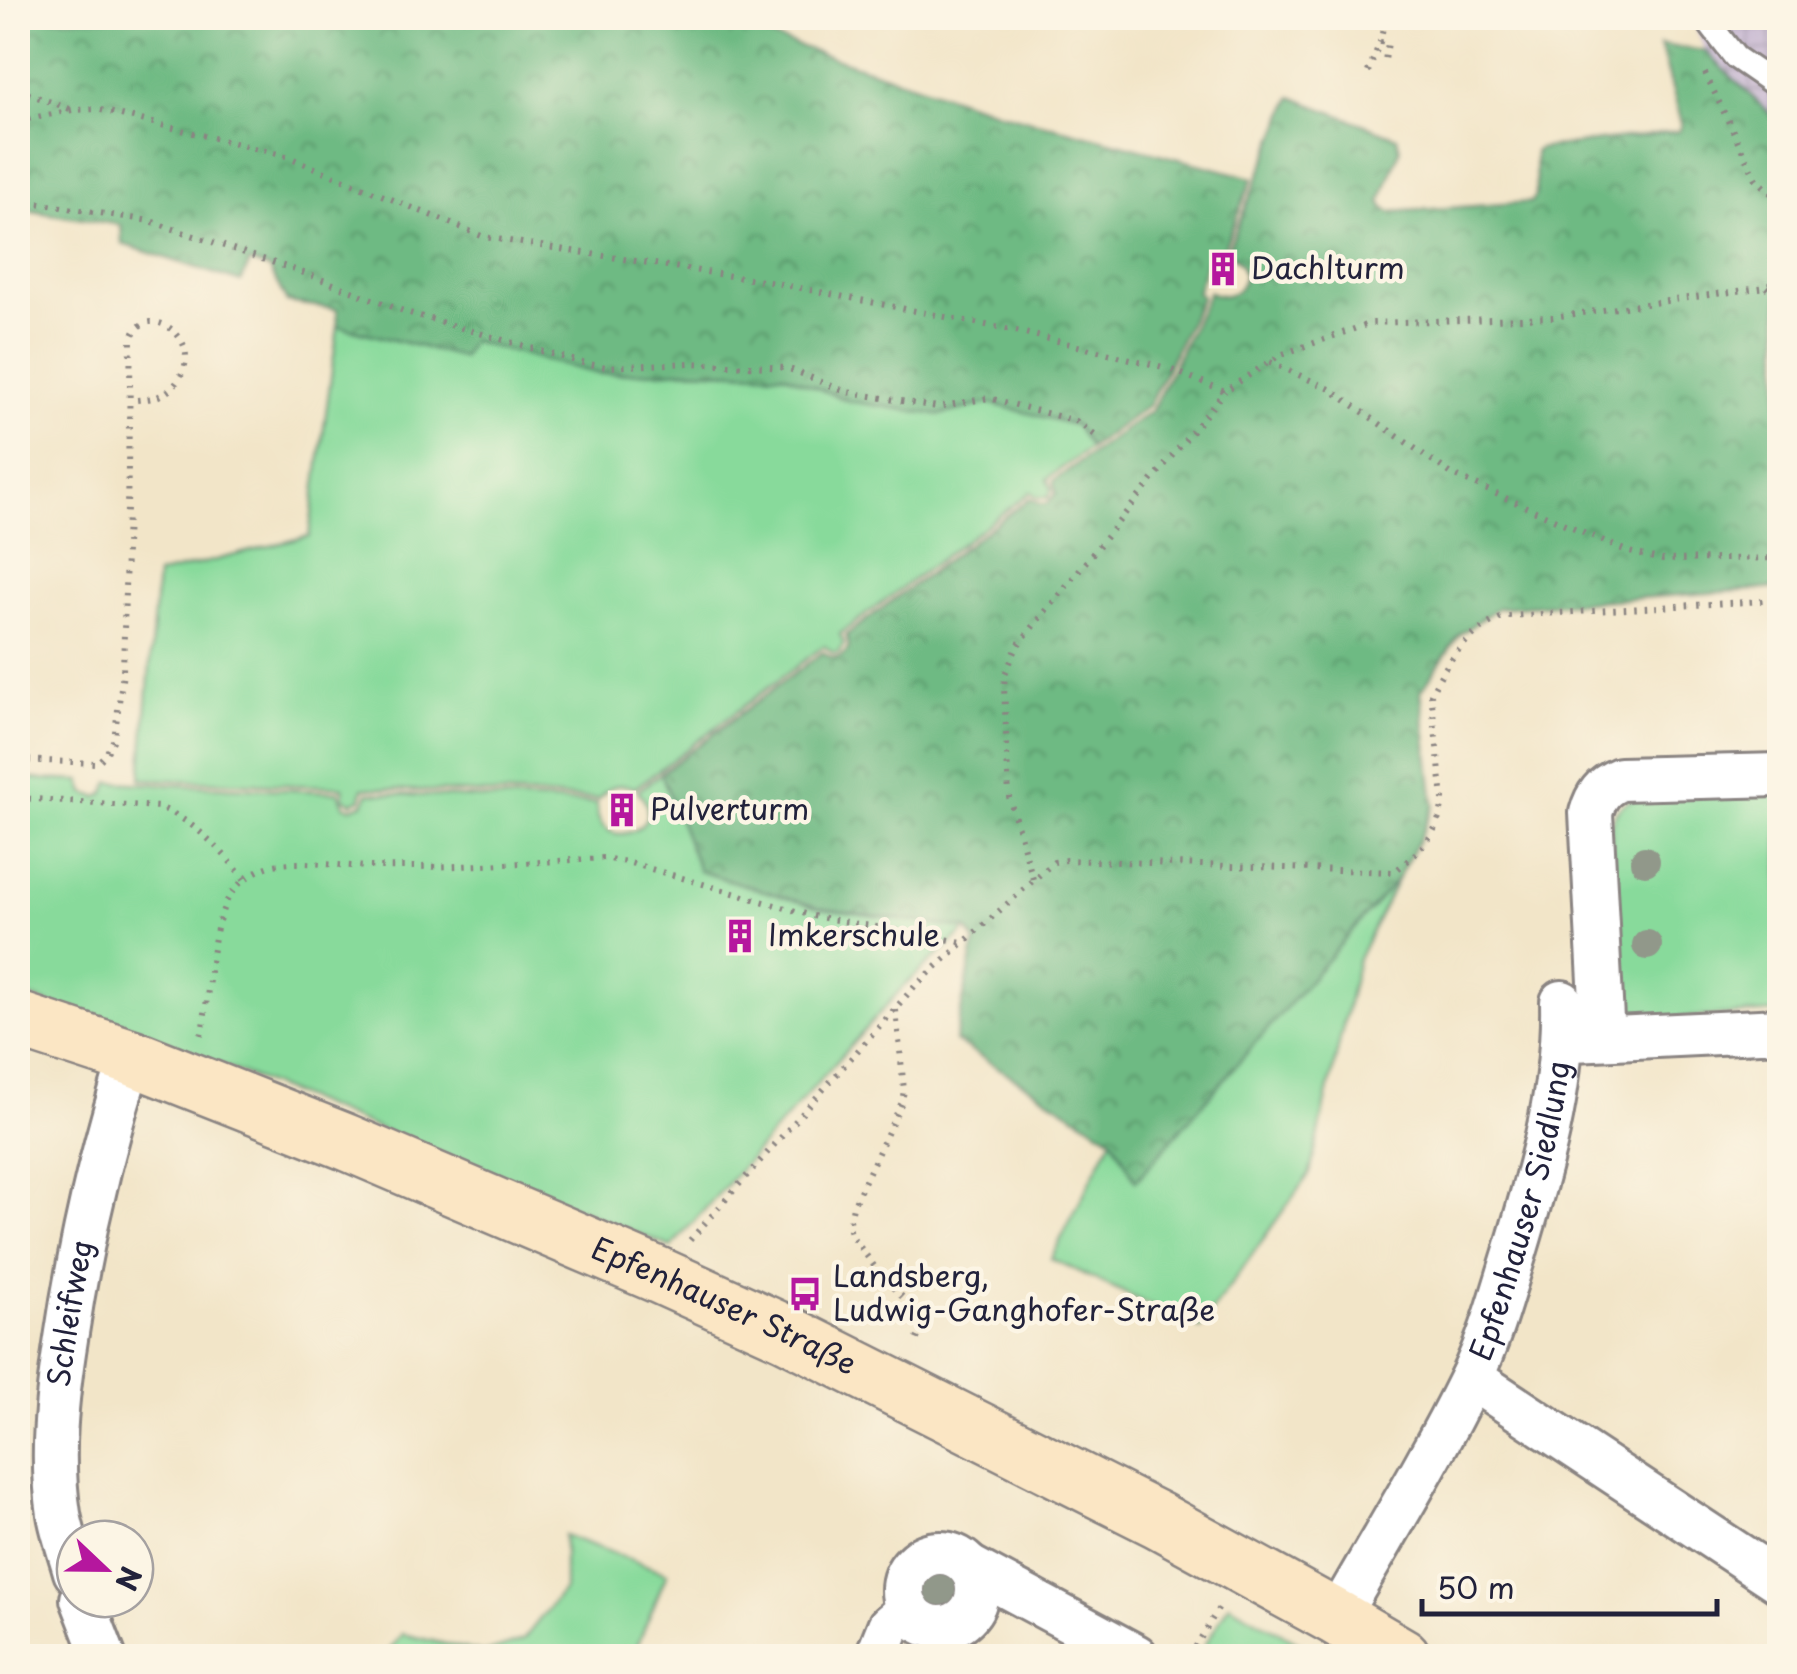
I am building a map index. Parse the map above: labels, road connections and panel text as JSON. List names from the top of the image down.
{
  "streets": {
    "main road": ["Epfenhauser Straße"],
    "street": ["Epfenhauser Siedlung", "Schleifweg"]
  },
  "crossings": [
    ["Epfenhauser Siedlung", "Epfenhauser Straße"],
    ["Epfenhauser Straße", "Schleifweg"]
  ],
  "places": {
    "building": ["Dachlturm", "Pulverturm", "Imkerschule"],
    "bus stop": ["Landsberg, Ludwig-Ganghofer-Straße"]
  },
  "scale_bar": "50 m",
  "north": "right"
}
